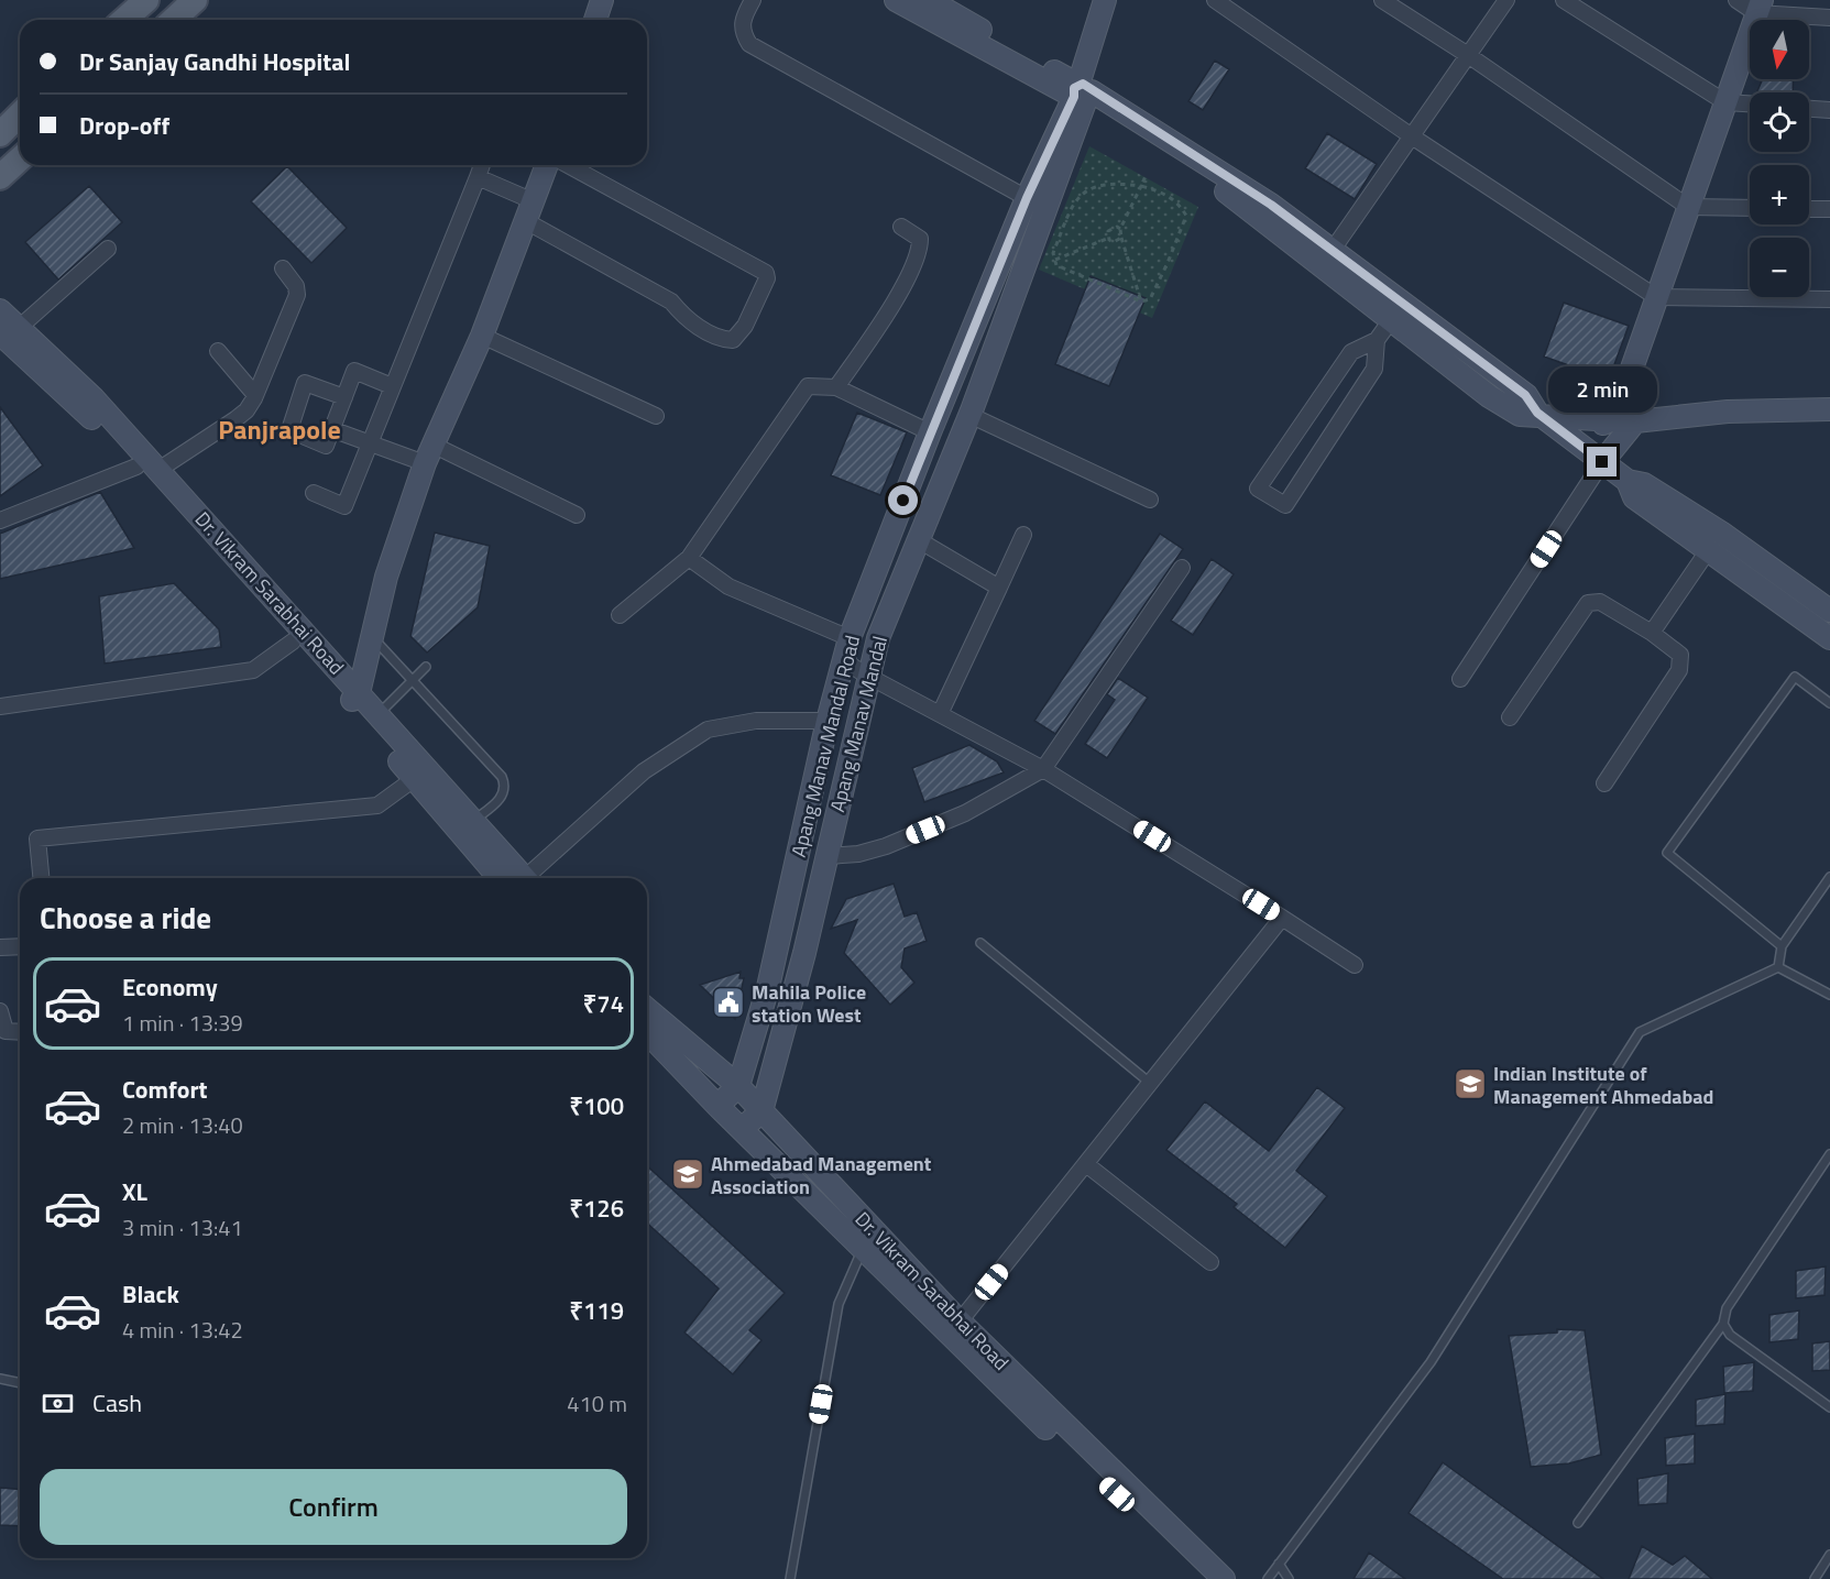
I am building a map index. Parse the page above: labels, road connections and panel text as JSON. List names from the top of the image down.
{
  "streets": {
    "street": ["Dr. Vikram Sarabhai Road", "Apang Manav Mandal", "Apang Manav Mandal Road"]
  },
  "crossings": [
    ["Dr. Vikram Sarabhai Road", "Apang Manav Mandal"],
    ["Dr. Vikram Sarabhai Road", "Apang Manav Mandal Road"],
    ["Apang Manav Mandal", "Apang Manav Mandal Road"]
  ],
  "districts": ["Panjrapole"],
  "places": {
    "public building": ["Mahila Police station West"],
    "school or university": ["Indian Institute of Management Ahmedabad", "Ahmedabad Management Association"]
  },
  "north": "bottom",
  "page": {
    "map_buttons": ["+", "−"],
    "banner": ["Dr Sanjay Gandhi Hospital", "Drop-off"],
    "bubble": "2 min",
    "heading": "Choose a ride",
    "list": [
      {
        "name": "Economy",
        "note": "1 min · 13:39",
        "value": "₹74"
      },
      {
        "name": "Comfort",
        "note": "2 min · 13:40",
        "value": "₹100"
      },
      {
        "name": "XL",
        "note": "3 min · 13:41",
        "value": "₹126"
      },
      {
        "name": "Black",
        "note": "4 min · 13:42",
        "value": "₹119"
      }
    ],
    "pay": ["Cash", "410 m"],
    "buttons": "Confirm"
  }
}
